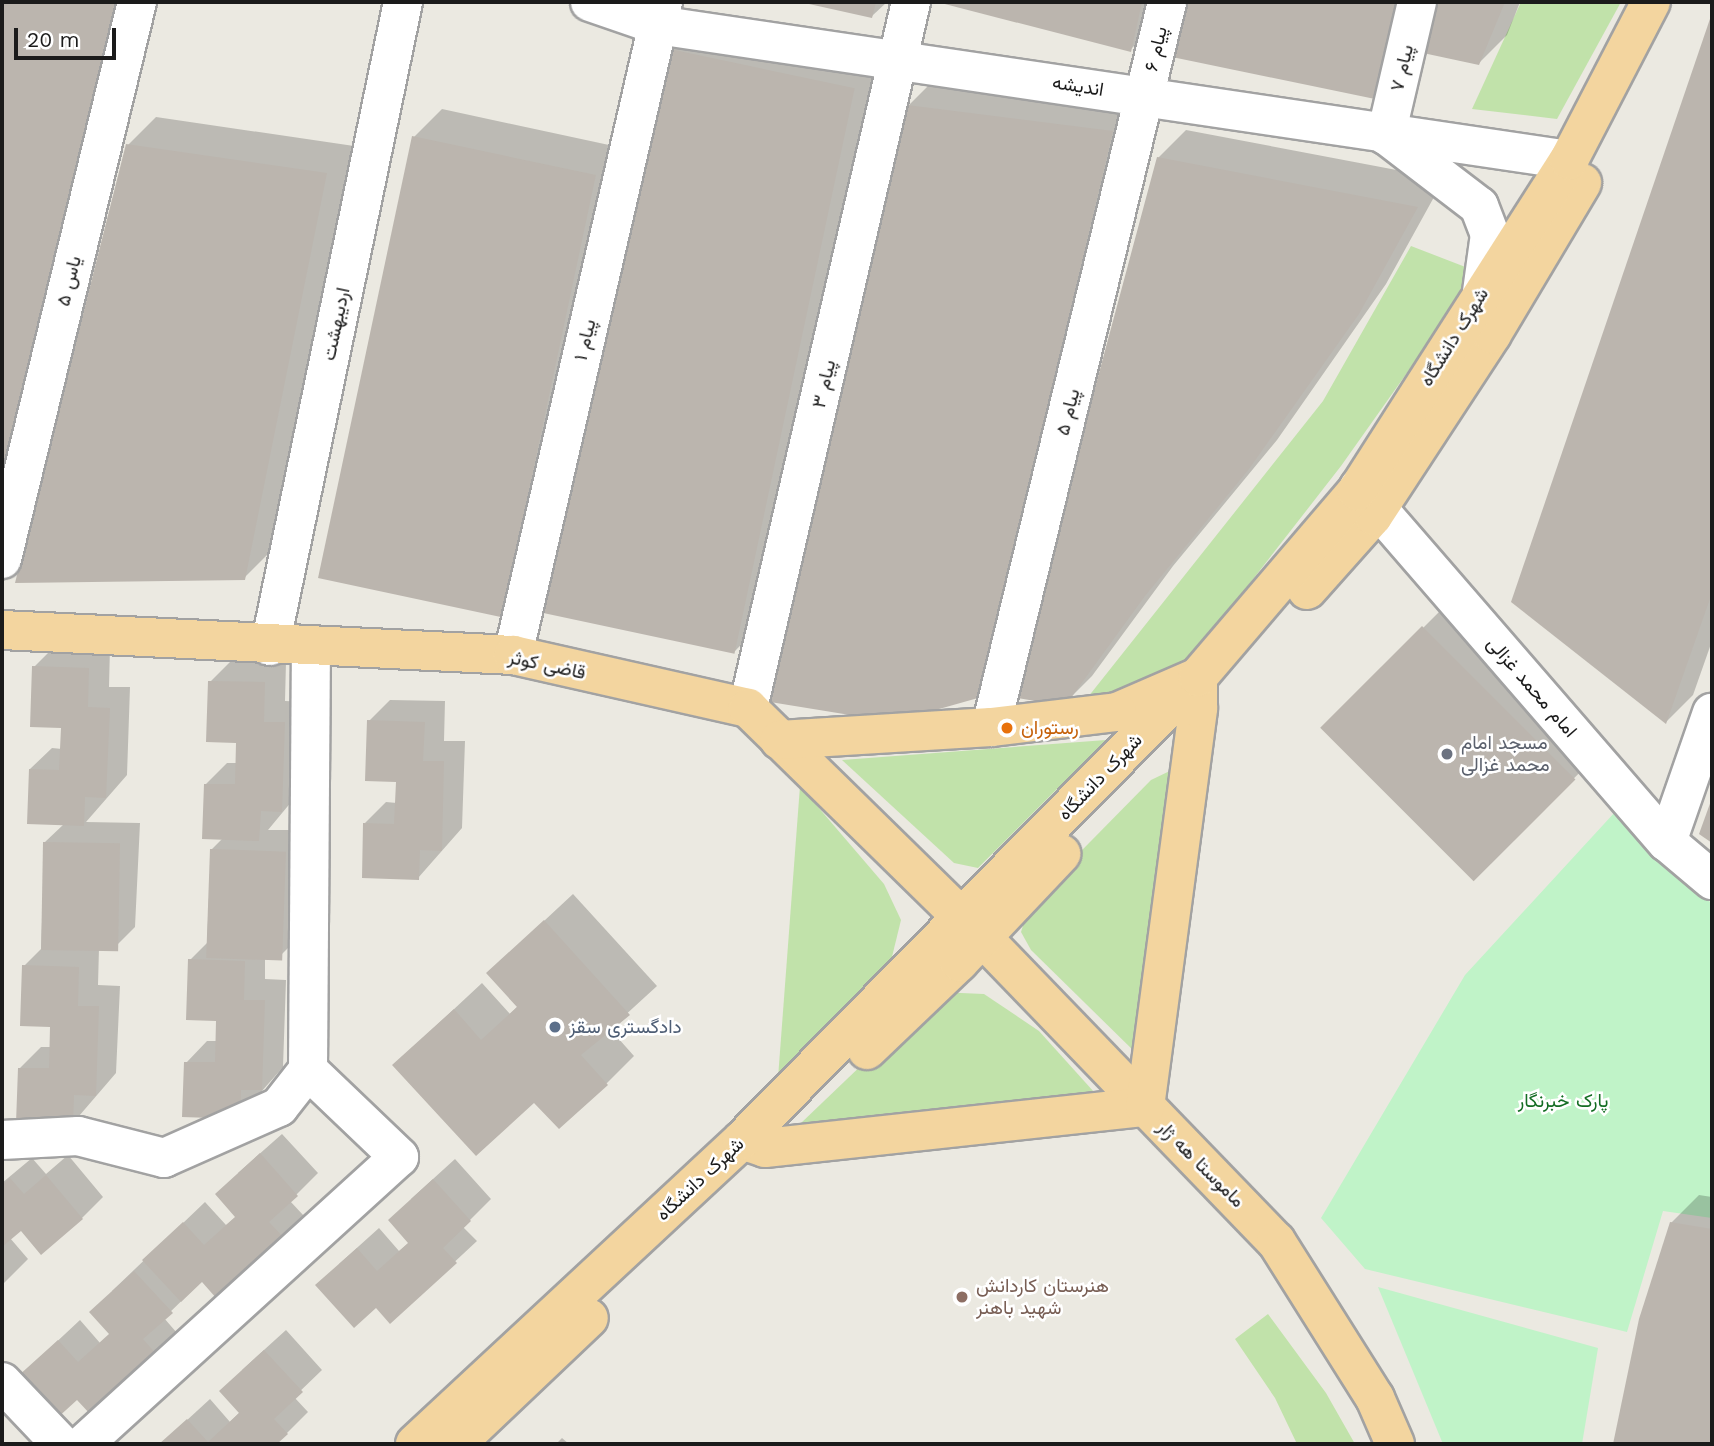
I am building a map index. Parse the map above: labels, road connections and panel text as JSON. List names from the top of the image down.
{
  "streets": {
    "main road": ["شهرک دانشگاه", "قاضی کوثر", "ماموستا هه ژار"],
    "street": [
      "پیام ۶",
      "پیام ۷",
      "اندیشه",
      "یاس ۵",
      "اردیبهشت",
      "پیام ۱",
      "پیام ۳",
      "پیام ۵",
      "امام محمد غزالی"
    ]
  },
  "crossings": [
    ["پیام ۶", "اندیشه"],
    ["پیام ۶", "پیام ۵"],
    ["پیام ۷", "اندیشه"],
    ["اندیشه", "شهرک دانشگاه"],
    ["اندیشه", "پیام ۱"],
    ["اندیشه", "پیام ۳"],
    ["اندیشه", "پیام ۵"],
    ["اردیبهشت", "قاضی کوثر"],
    ["شهرک دانشگاه", "امام محمد غزالی"],
    ["شهرک دانشگاه", "ماموستا هه ژار"],
    ["پیام ۱", "قاضی کوثر"],
    ["پیام ۳", "قاضی کوثر"]
  ],
  "parks": ["پارک خبرنگار"],
  "places": [
    "رستوران",
    "مسجد امام محمد غزالی",
    "دادگستری سقز",
    "هنرستان کاردانش شهید باهنر"
  ],
  "scale_bar": "20 m"
}
